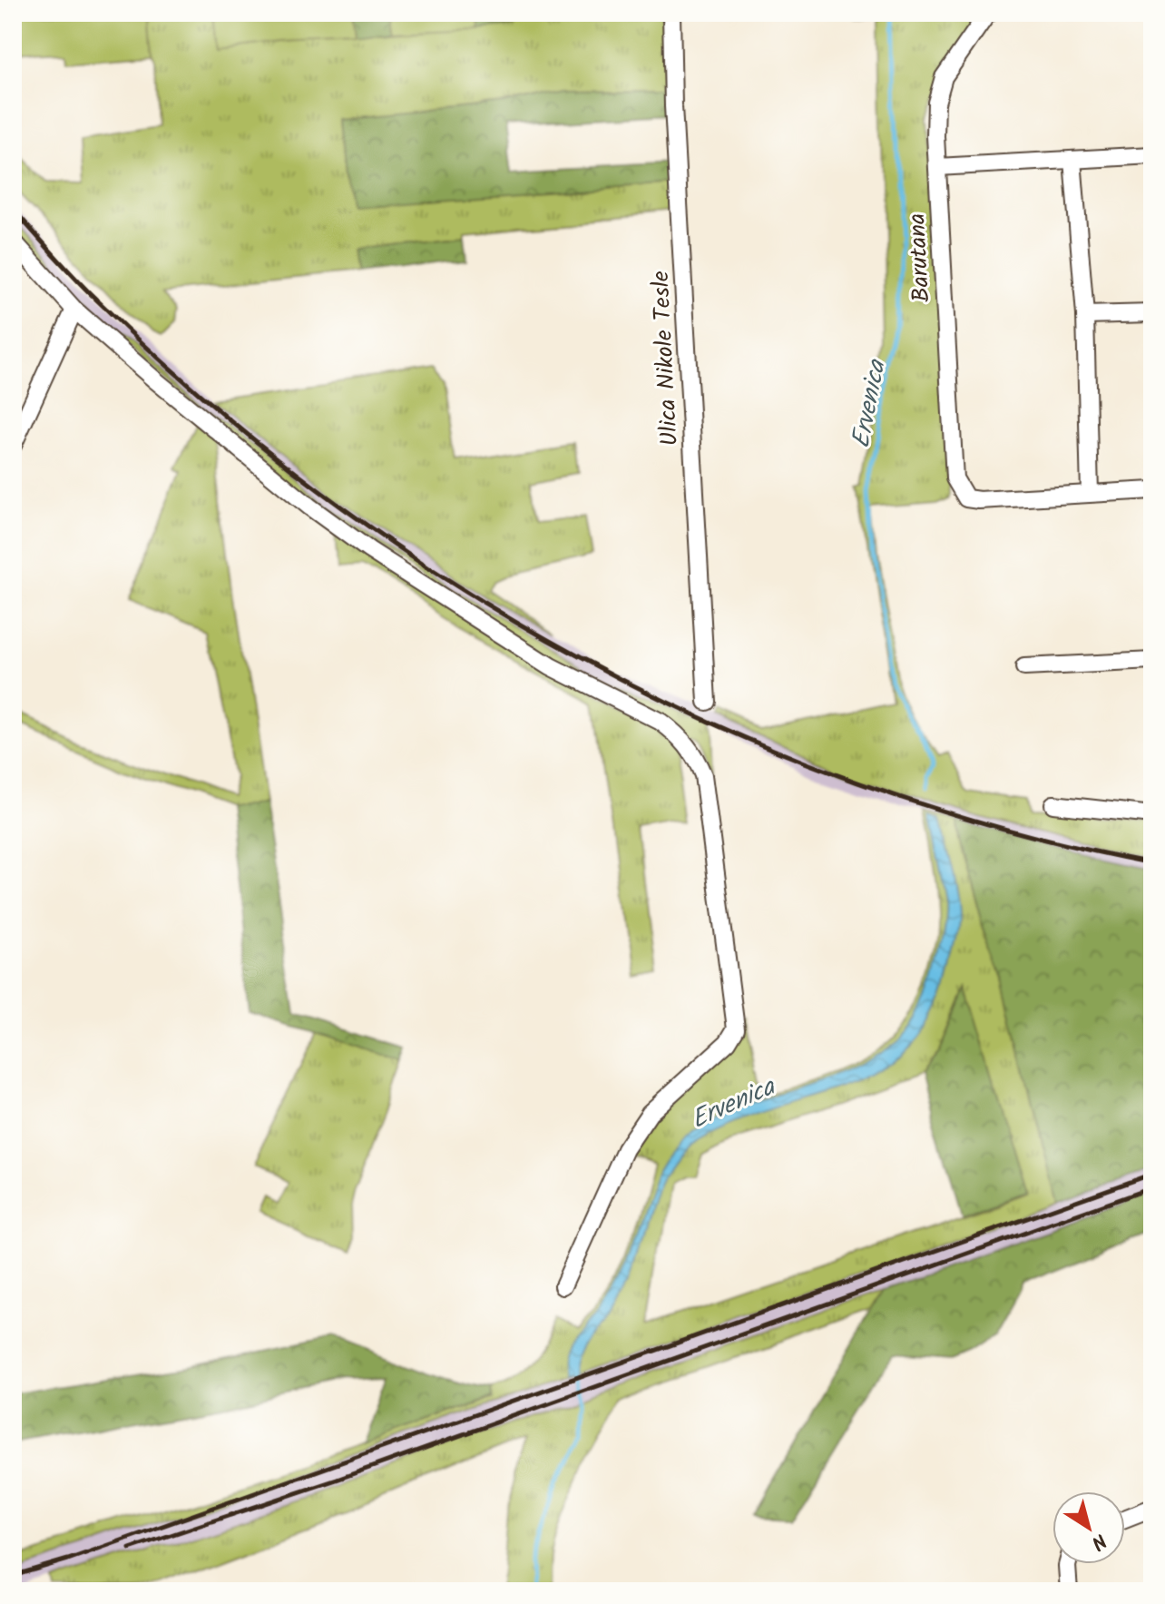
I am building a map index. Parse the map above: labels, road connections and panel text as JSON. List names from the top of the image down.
{
  "streets": {
    "street": ["Barutana", "Ulica Nikole Tesle"]
  },
  "water": ["Ervenica"],
  "north": "bottom right"
}
